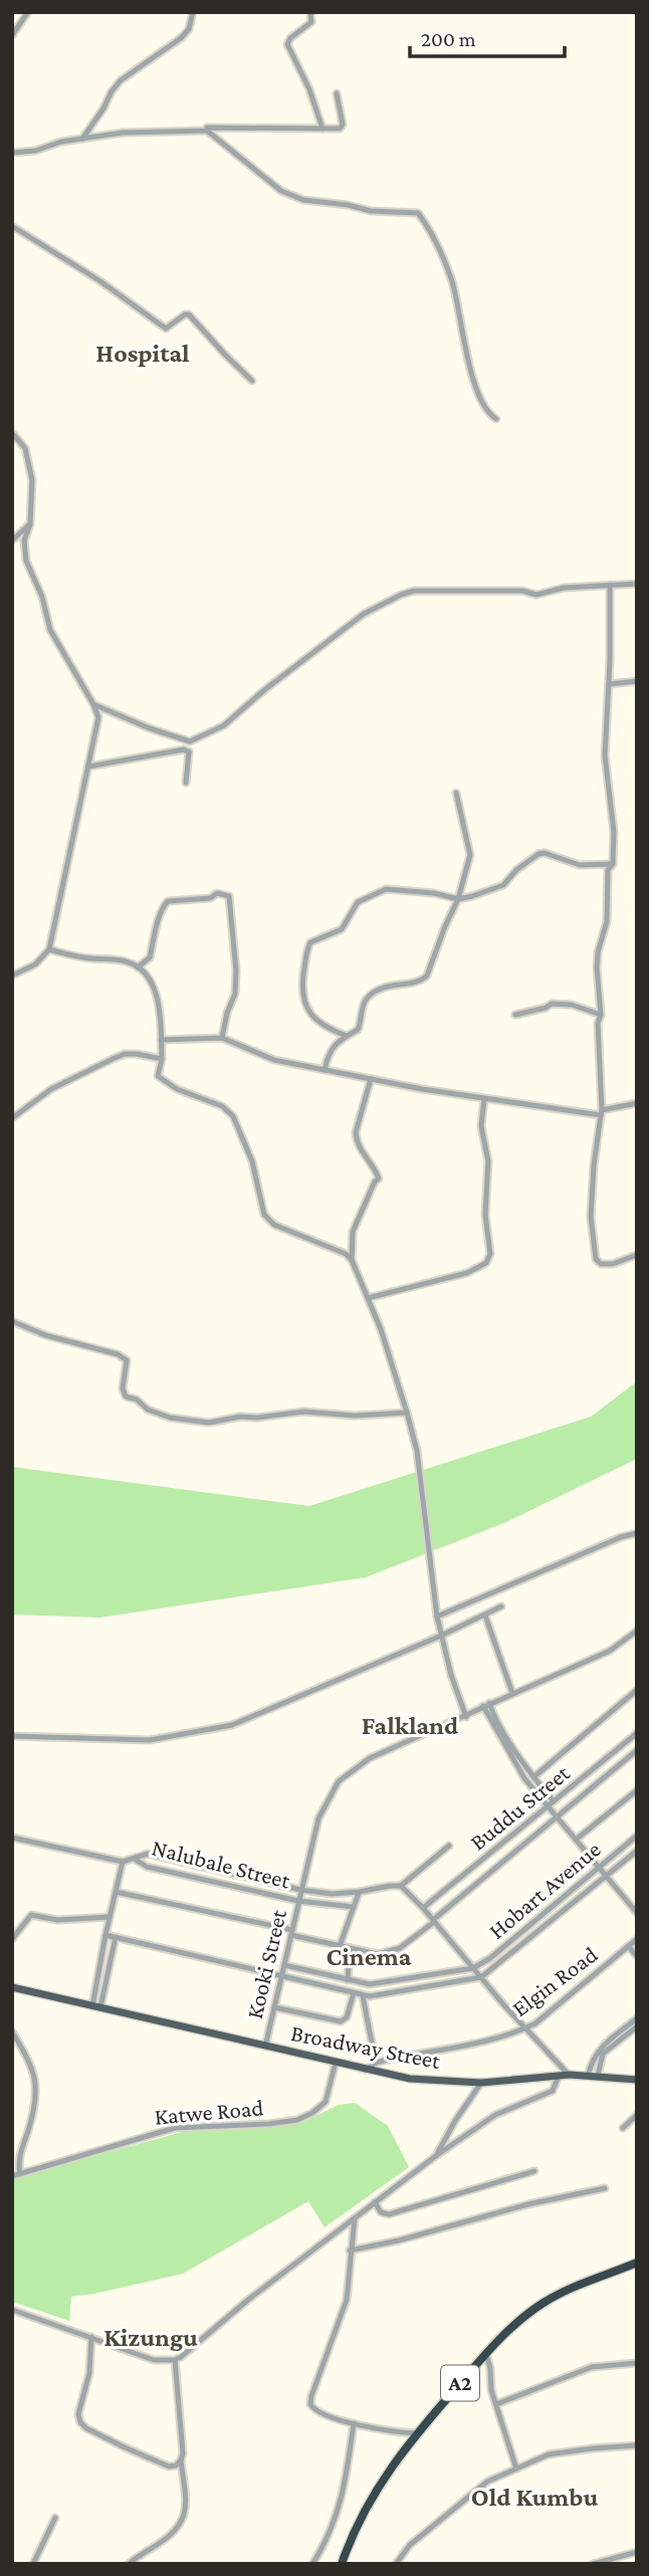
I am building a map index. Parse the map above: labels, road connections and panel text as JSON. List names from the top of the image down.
{
  "streets": {
    "highway": ["A2"],
    "main road": ["Broadway Street"],
    "street": [
      "Buddu Street",
      "Nalubale Street",
      "Hobart Avenue",
      "Kooki Street",
      "Elgin Road",
      "Katwe Road"
    ]
  },
  "crossings": [
    ["Nalubale Street", "Kooki Street"],
    ["Kooki Street", "Broadway Street"],
    ["Elgin Road", "Broadway Street"],
    ["Broadway Street", "Katwe Road"]
  ],
  "districts": [
    "Hospital",
    "Falkland",
    "Cinema",
    "Kizungu",
    "Old Kumbu"
  ],
  "scale_bar": "200 m"
}
